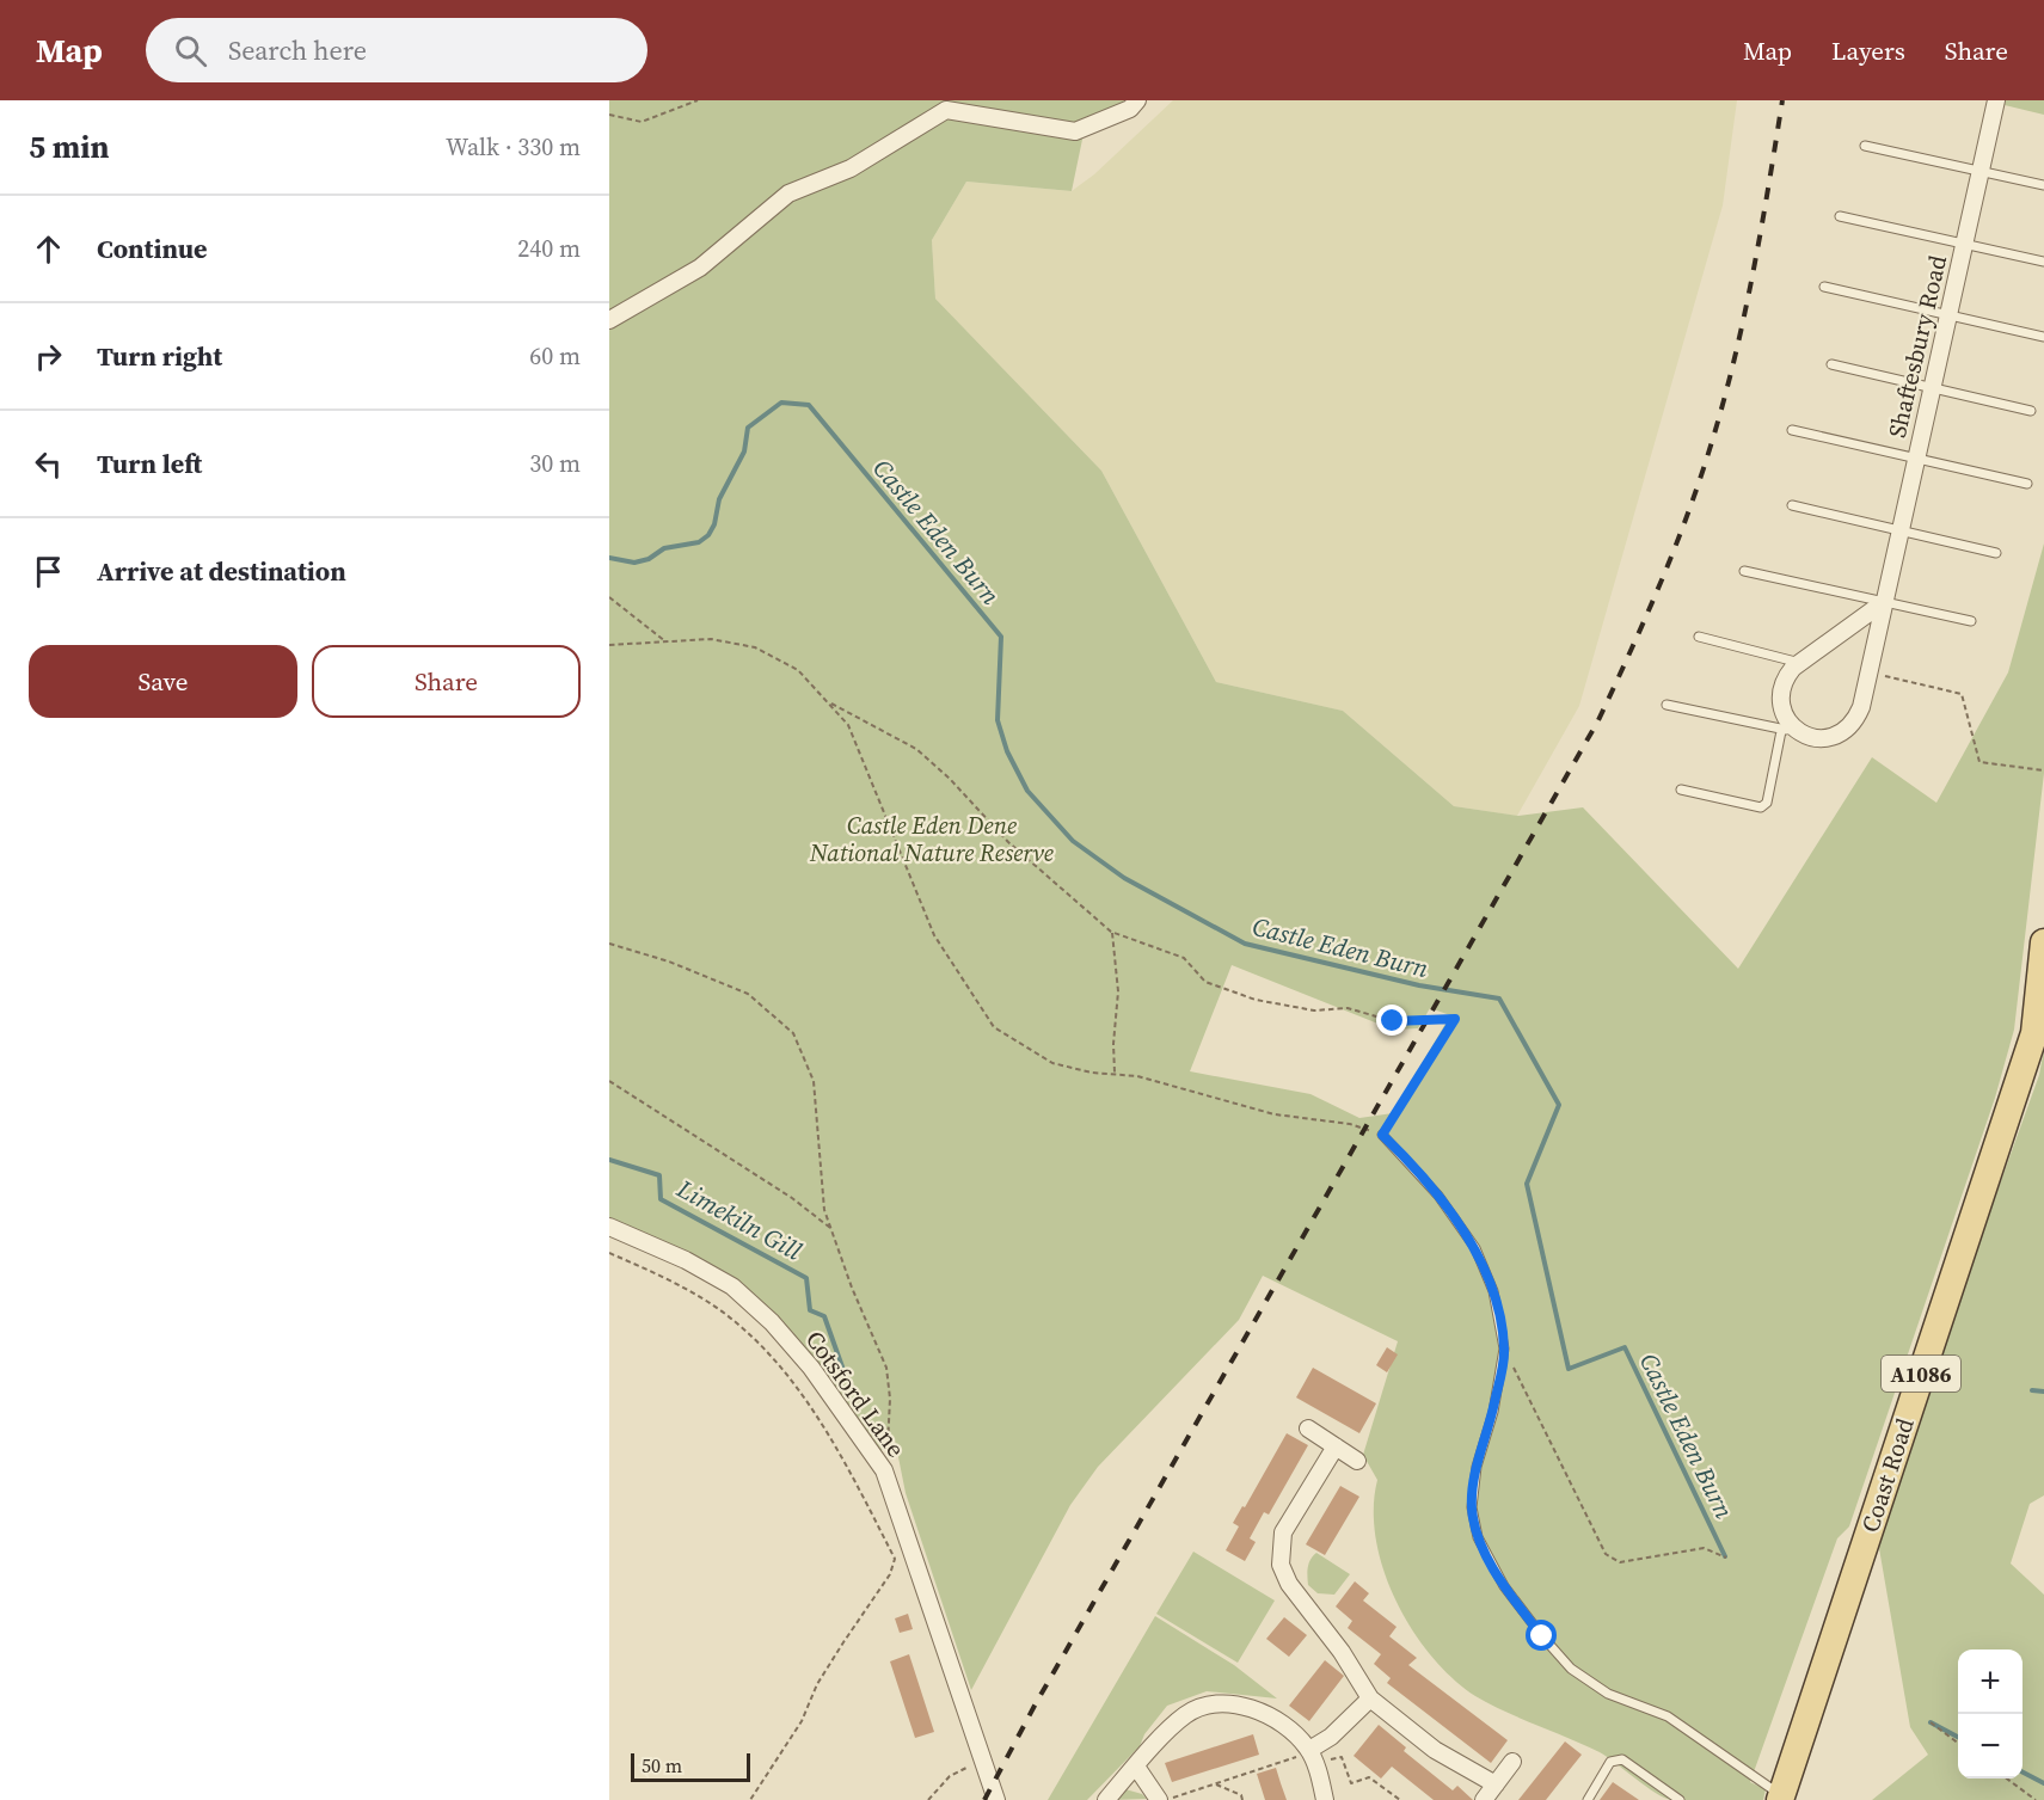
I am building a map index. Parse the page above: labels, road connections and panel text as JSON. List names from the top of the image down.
{
  "streets": {
    "main road": ["A1086", "Coast Road"],
    "street": ["Shaftesbury Road", "Cotsford Lane"]
  },
  "water": ["Castle Eden Burn", "Limekiln Gill"],
  "parks": ["Castle Eden Dene National Nature Reserve"],
  "scale_bar": "50 m",
  "page": {
    "header": "Map",
    "search": "Search here",
    "nav": ["Map", "Layers", "Share"],
    "heading": ["5 min", "Walk · 330 m"],
    "list": [
      ["Continue", "240 m"],
      ["Turn right", "60 m"],
      ["Turn left", "30 m"],
      "Arrive at destination"
    ],
    "buttons": ["Save", "Share"],
    "map_buttons": ["+", "−"],
    "scale": "50 m"
  }
}
